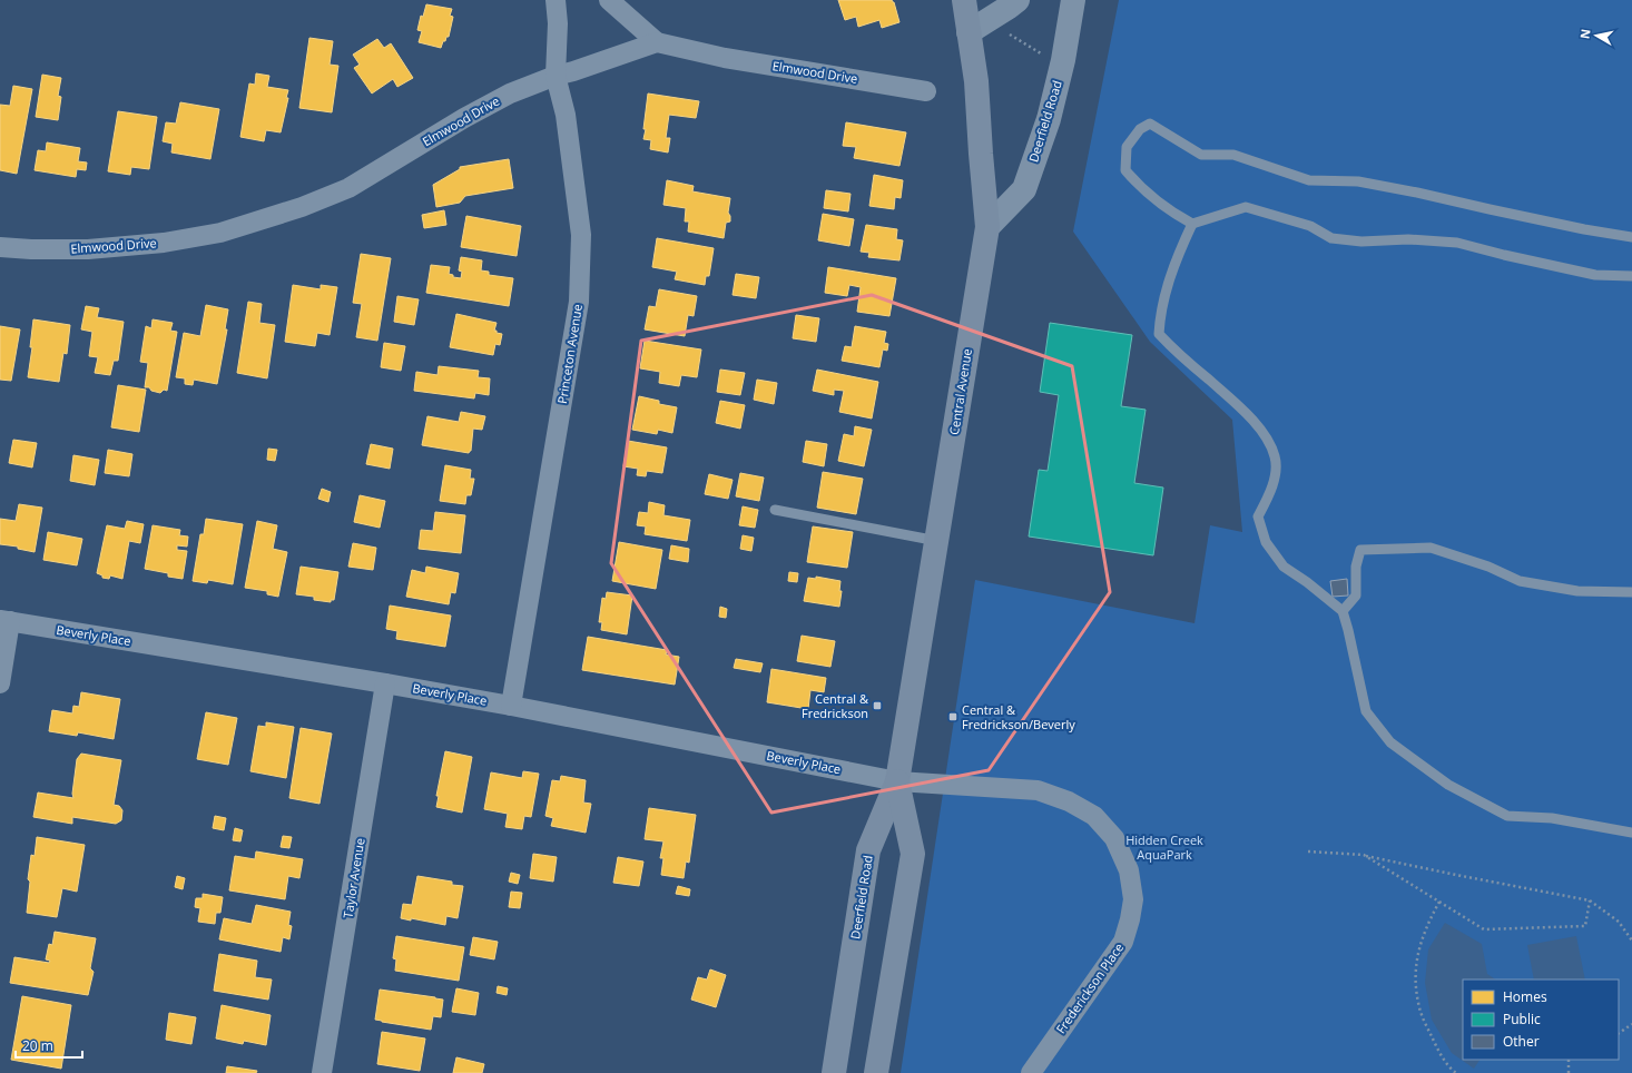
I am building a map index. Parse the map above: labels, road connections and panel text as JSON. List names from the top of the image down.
{
  "streets": {
    "main road": ["Deerfield Road", "Central Avenue"],
    "street": [
      "Elmwood Drive",
      "Princeton Avenue",
      "Beverly Place",
      "Taylor Avenue",
      "Frederickson Place"
    ]
  },
  "crossings": [
    ["Elmwood Drive", "Princeton Avenue"],
    ["Deerfield Road", "Central Avenue"],
    ["Deerfield Road", "Beverly Place"],
    ["Deerfield Road", "Frederickson Place"],
    ["Princeton Avenue", "Beverly Place"],
    ["Central Avenue", "Beverly Place"],
    ["Central Avenue", "Frederickson Place"],
    ["Beverly Place", "Taylor Avenue"],
    ["Beverly Place", "Frederickson Place"]
  ],
  "parks": ["Hidden Creek AquaPark"],
  "places": {
    "transit": ["Central & Fredrickson", "Central & Fredrickson/Beverly"]
  },
  "legend": ["Homes", "Public", "Other"],
  "scale_bar": "20 m",
  "north": "left"
}
